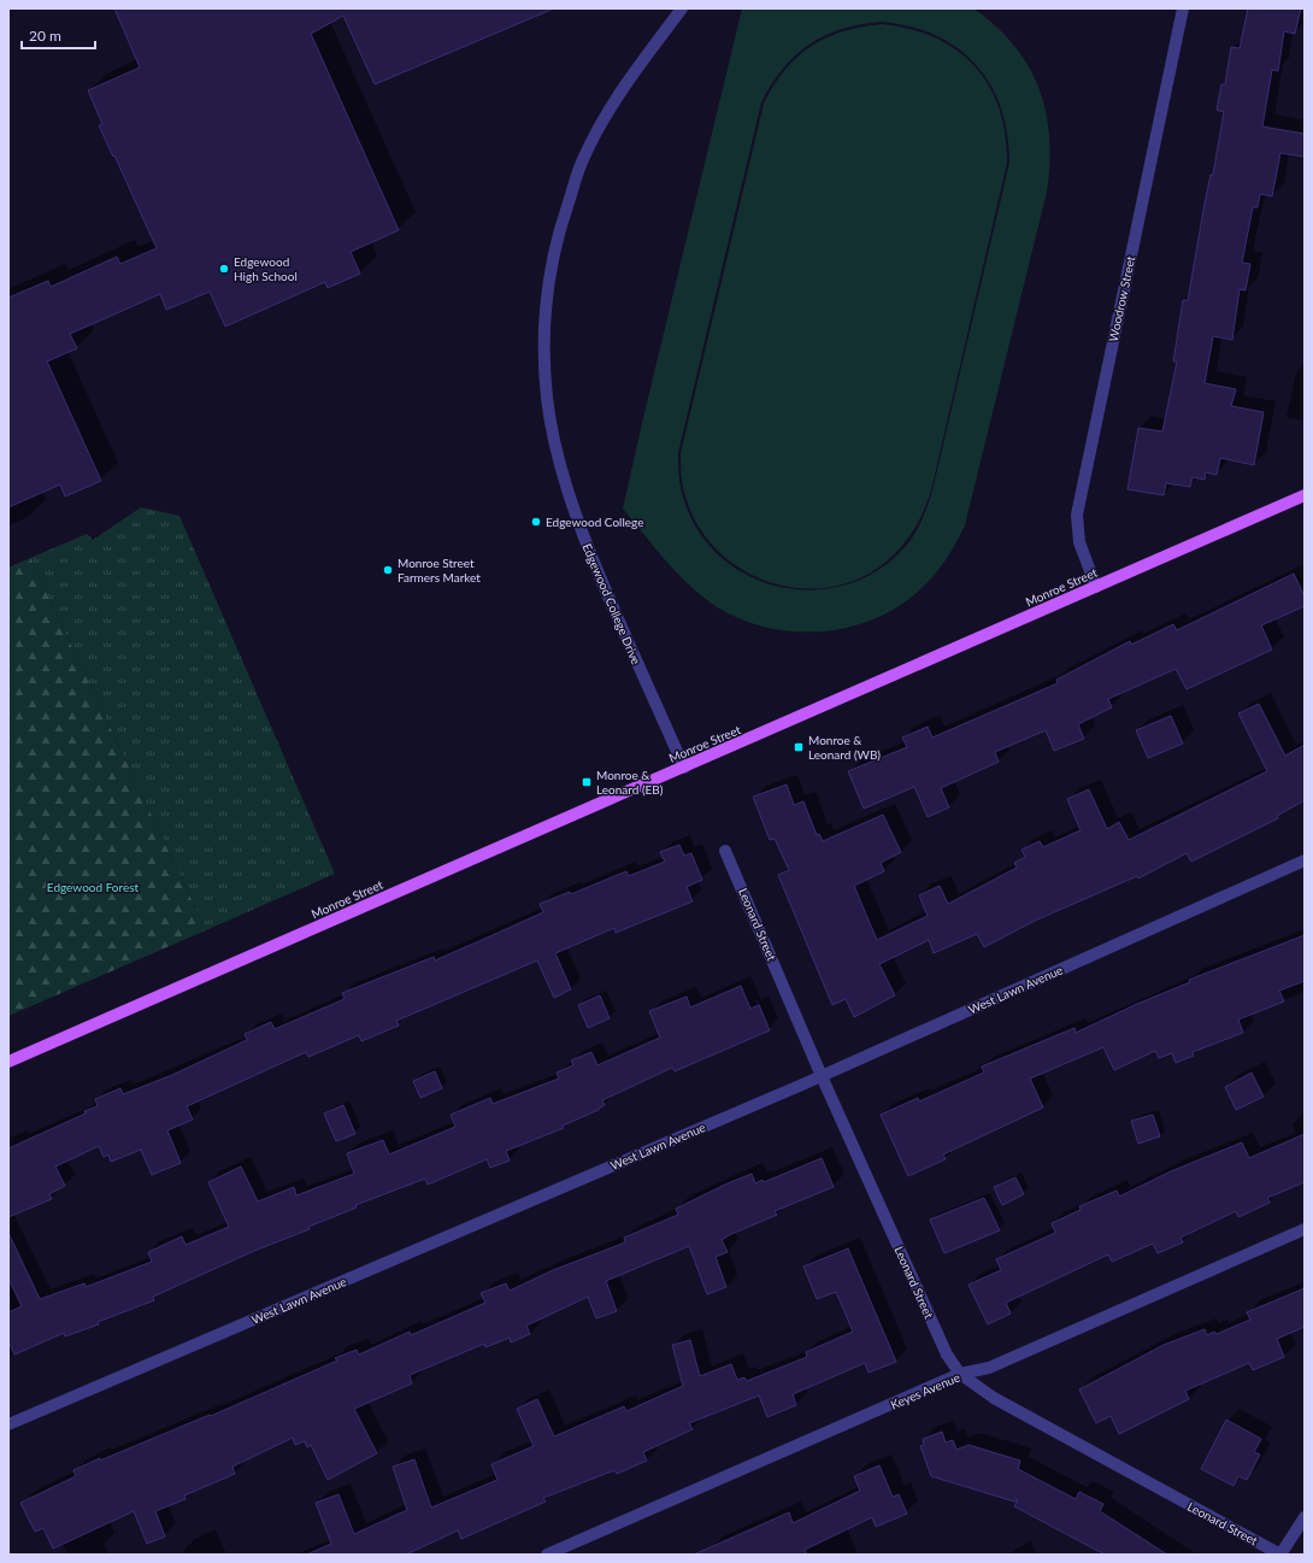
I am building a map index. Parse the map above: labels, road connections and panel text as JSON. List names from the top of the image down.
{
  "streets": {
    "main road": ["Monroe Street"],
    "street": [
      "Woodrow Street",
      "Edgewood College Drive",
      "Leonard Street",
      "West Lawn Avenue",
      "Keyes Avenue"
    ]
  },
  "crossings": [
    ["Woodrow Street", "Monroe Street"],
    ["Monroe Street", "Edgewood College Drive"],
    ["Leonard Street", "West Lawn Avenue"],
    ["Leonard Street", "Keyes Avenue"]
  ],
  "parks": ["Edgewood Forest"],
  "places": {
    "other": ["Edgewood High School", "Edgewood College", "Monroe Street Farmers Market"],
    "transit": ["Monroe & Leonard (WB)", "Monroe & Leonard (EB)"]
  },
  "scale_bar": "20 m"
}
